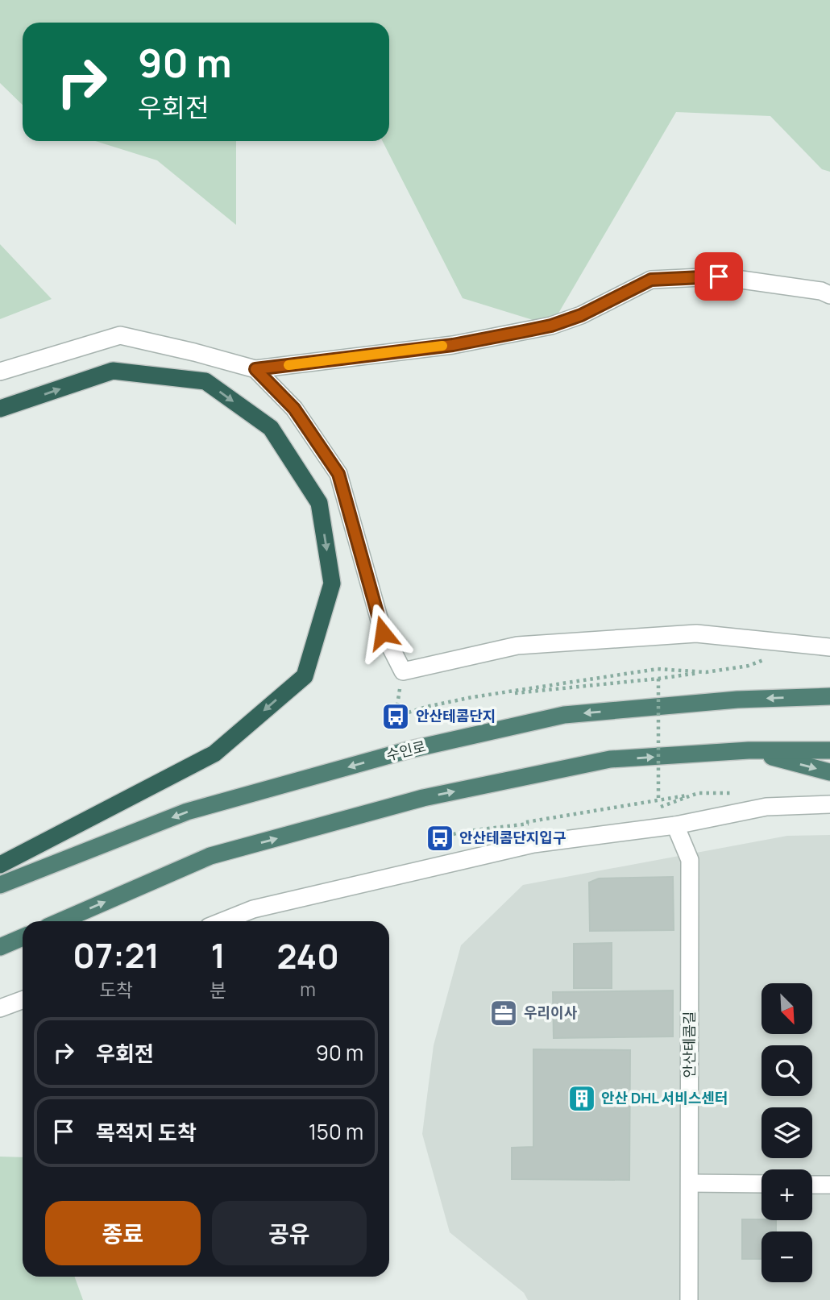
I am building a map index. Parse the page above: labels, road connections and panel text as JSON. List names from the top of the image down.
{
  "streets": {
    "highway": ["수인로"],
    "street": ["안산테콤길"]
  },
  "places": {
    "bus stop": ["안산테콤단지", "안산테콤단지입구"],
    "office": ["우리이사"],
    "building": ["안산 DHL 서비스센터"]
  },
  "north": "bottom right",
  "page": {
    "turn": ["90 m", "우회전"],
    "eta": [
      "07:21",
      "도착",
      "1",
      "분",
      "240",
      "m"
    ],
    "map_buttons": ["+", "−"],
    "list": [
      {
        "name": "우회전",
        "value": "90 m"
      },
      {
        "name": "목적지 도착",
        "value": "150 m"
      }
    ],
    "buttons": ["종료", "공유"]
  }
}
